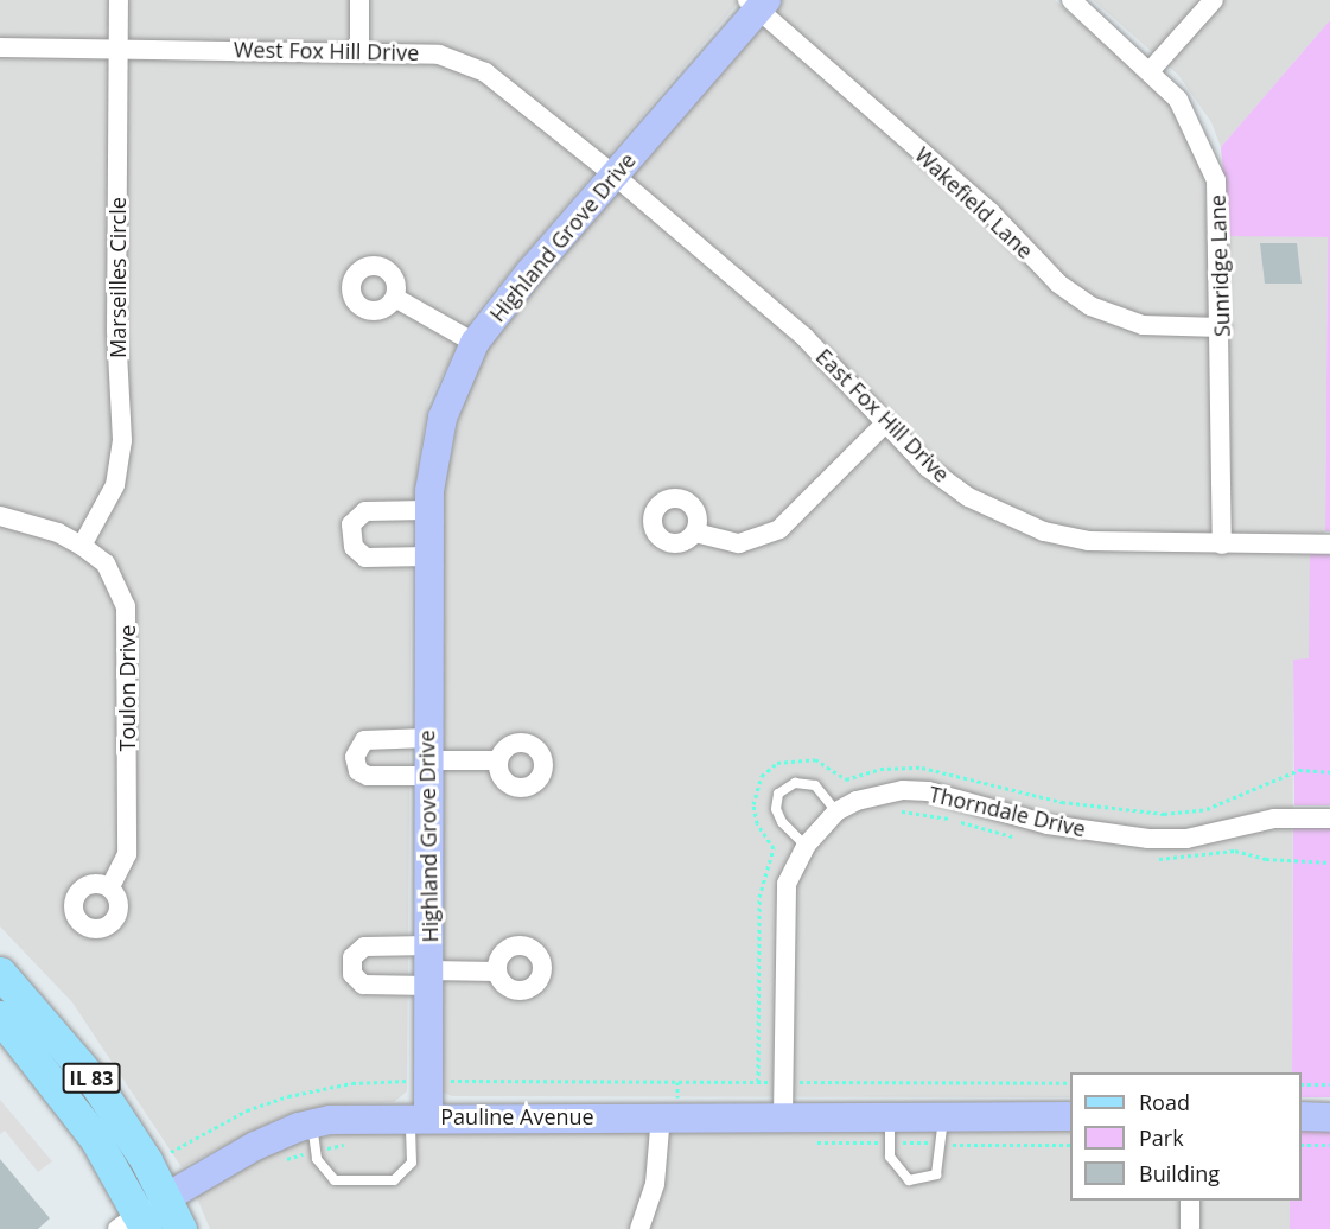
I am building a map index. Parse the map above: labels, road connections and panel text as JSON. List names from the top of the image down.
{
  "streets": {
    "main road": ["IL 83"],
    "street": [
      "West Fox Hill Drive",
      "Wakefield Lane",
      "Highland Grove Drive",
      "Sunridge Lane",
      "Marseilles Circle",
      "East Fox Hill Drive",
      "Toulon Drive",
      "Thorndale Drive",
      "Pauline Avenue"
    ]
  },
  "crossings": [
    ["West Fox Hill Drive", "Highland Grove Drive"],
    ["West Fox Hill Drive", "Marseilles Circle"],
    ["West Fox Hill Drive", "East Fox Hill Drive"],
    ["Wakefield Lane", "Highland Grove Drive"],
    ["Wakefield Lane", "Sunridge Lane"],
    ["Highland Grove Drive", "East Fox Hill Drive"],
    ["Highland Grove Drive", "Pauline Avenue"],
    ["Sunridge Lane", "East Fox Hill Drive"],
    ["Marseilles Circle", "Toulon Drive"],
    ["Thorndale Drive", "Pauline Avenue"],
    ["IL 83", "Pauline Avenue"]
  ],
  "legend": ["Road", "Park", "Building"]
}
